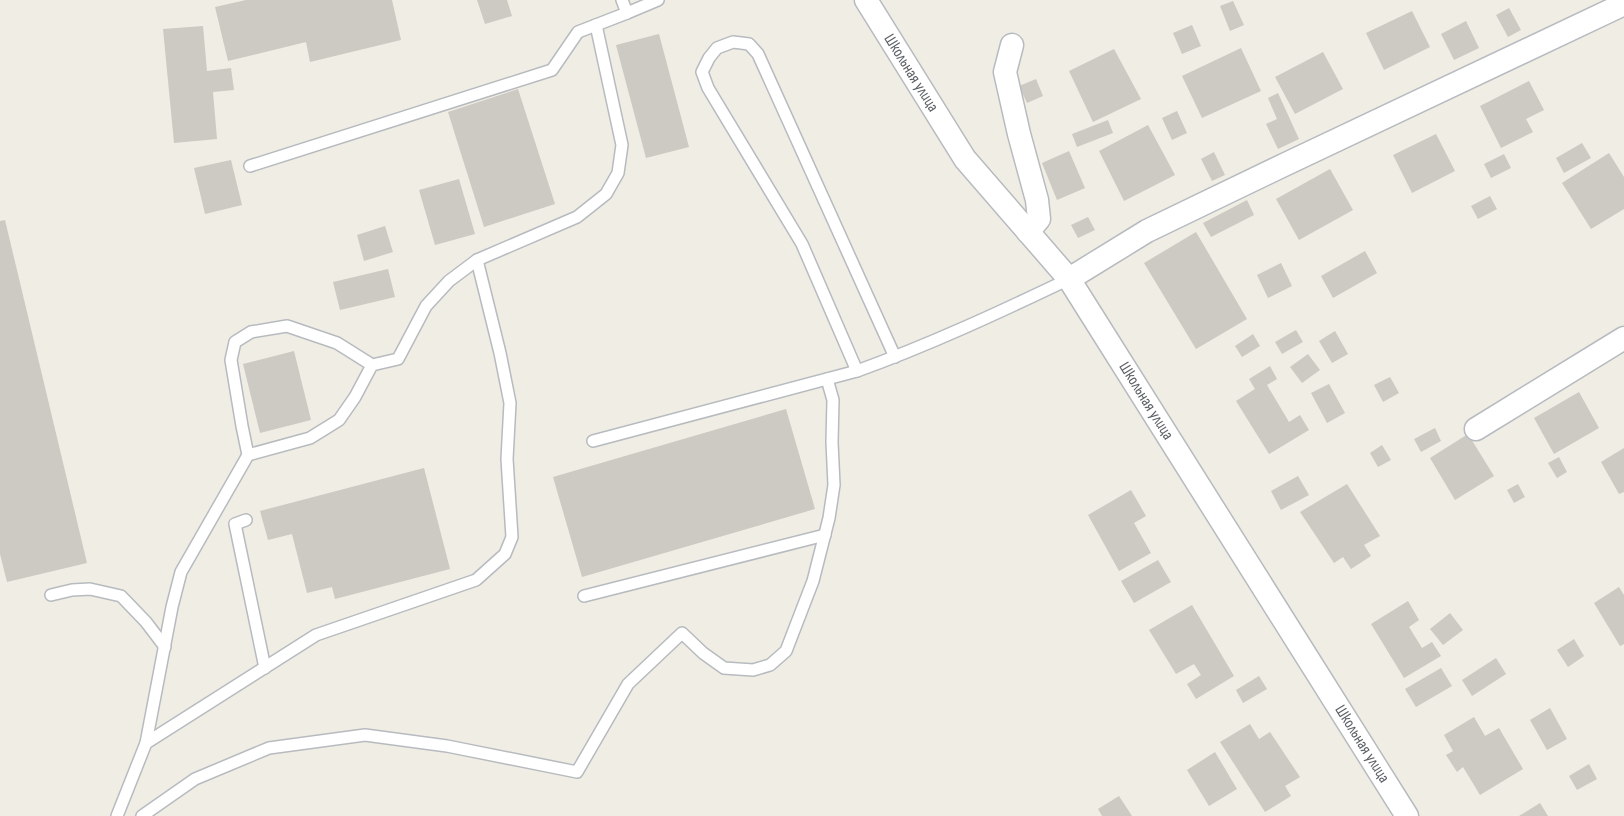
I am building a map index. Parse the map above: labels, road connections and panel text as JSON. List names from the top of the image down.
{
  "streets": {
    "street": ["Школьная улица"]
  }
}
